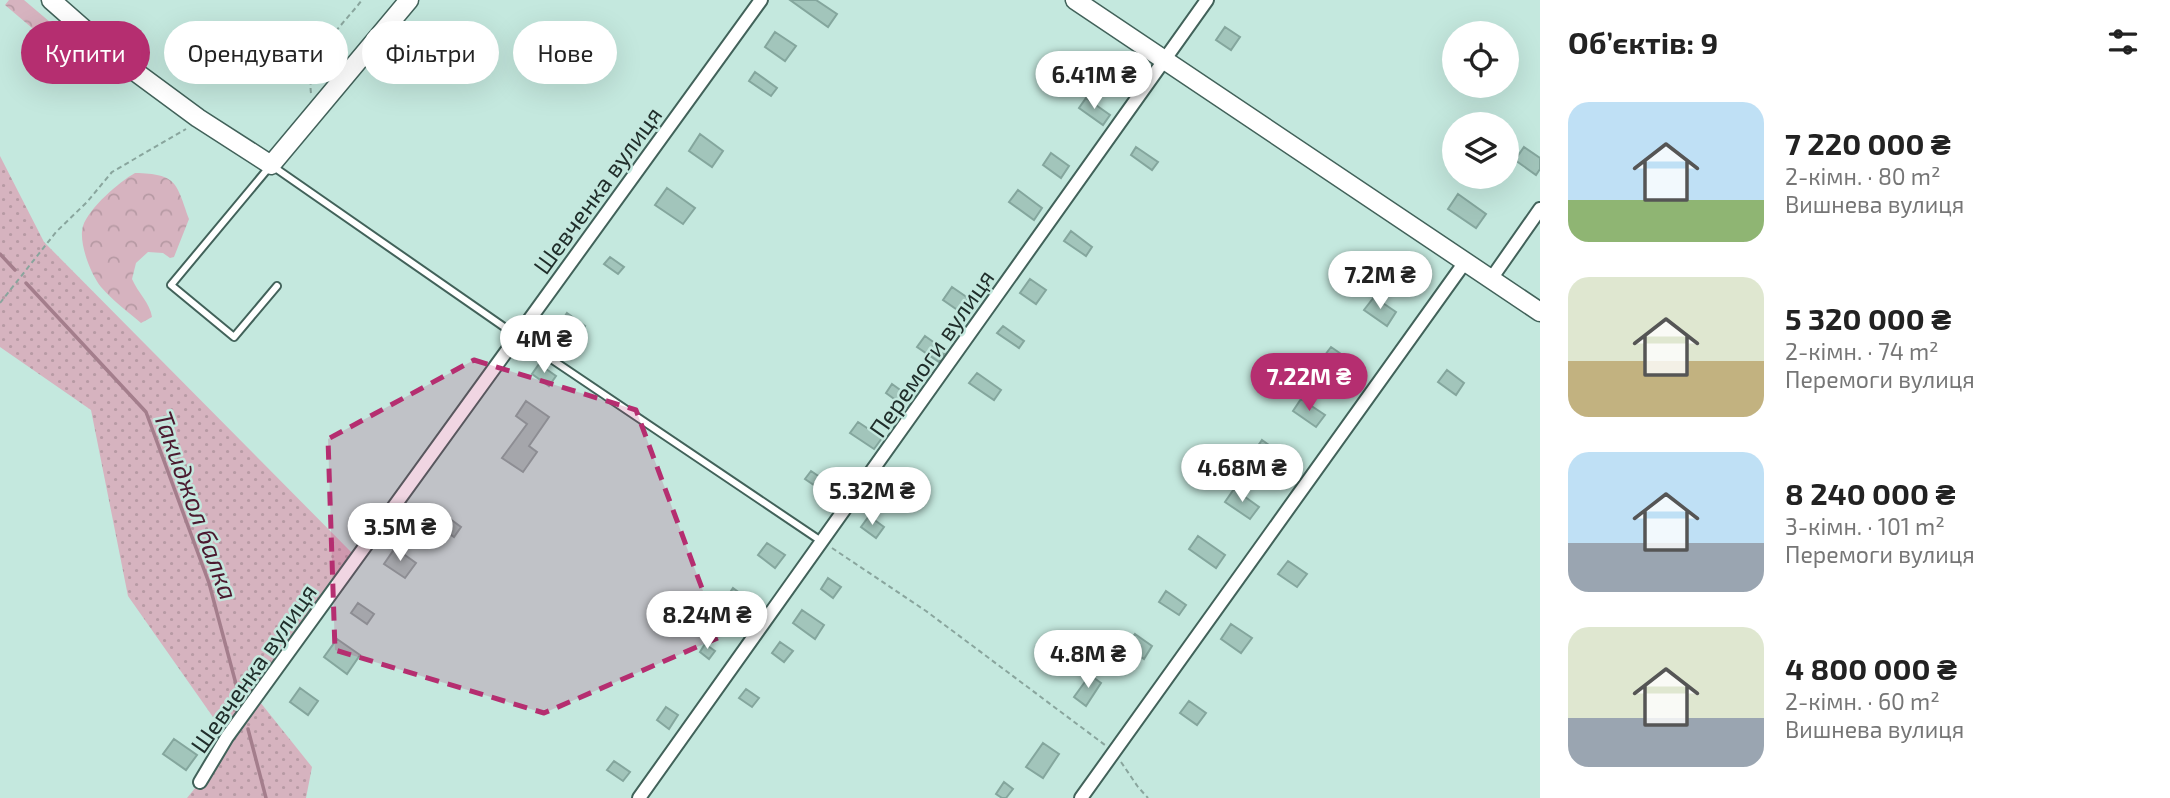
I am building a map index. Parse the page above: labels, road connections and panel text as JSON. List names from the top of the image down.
{
  "streets": {
    "street": ["Шевченка вулиця", "Перемоги вулиця"]
  },
  "water": ["Такиджол балка"],
  "page": {
    "heading": "Об’єктів: 9",
    "chip": [
      "Купити",
      "Орендувати",
      "Фільтри",
      "Нове"
    ],
    "price": [
      "6.41M ₴",
      "7.2M ₴",
      "4M ₴",
      "7.22M ₴",
      "4.68M ₴",
      "5.32M ₴",
      "3.5M ₴",
      "8.24M ₴",
      "4.8M ₴"
    ],
    "list": [
      {
        "name": "7 220 000 ₴",
        "note": "2-кімн. · 80 m² · Вишнева вулиця"
      },
      {
        "name": "5 320 000 ₴",
        "note": "2-кімн. · 74 m² · Перемоги вулиця"
      },
      {
        "name": "8 240 000 ₴",
        "note": "3-кімн. · 101 m² · Перемоги вулиця"
      },
      {
        "name": "4 800 000 ₴",
        "note": "2-кімн. · 60 m² · Вишнева вулиця"
      }
    ]
  }
}
